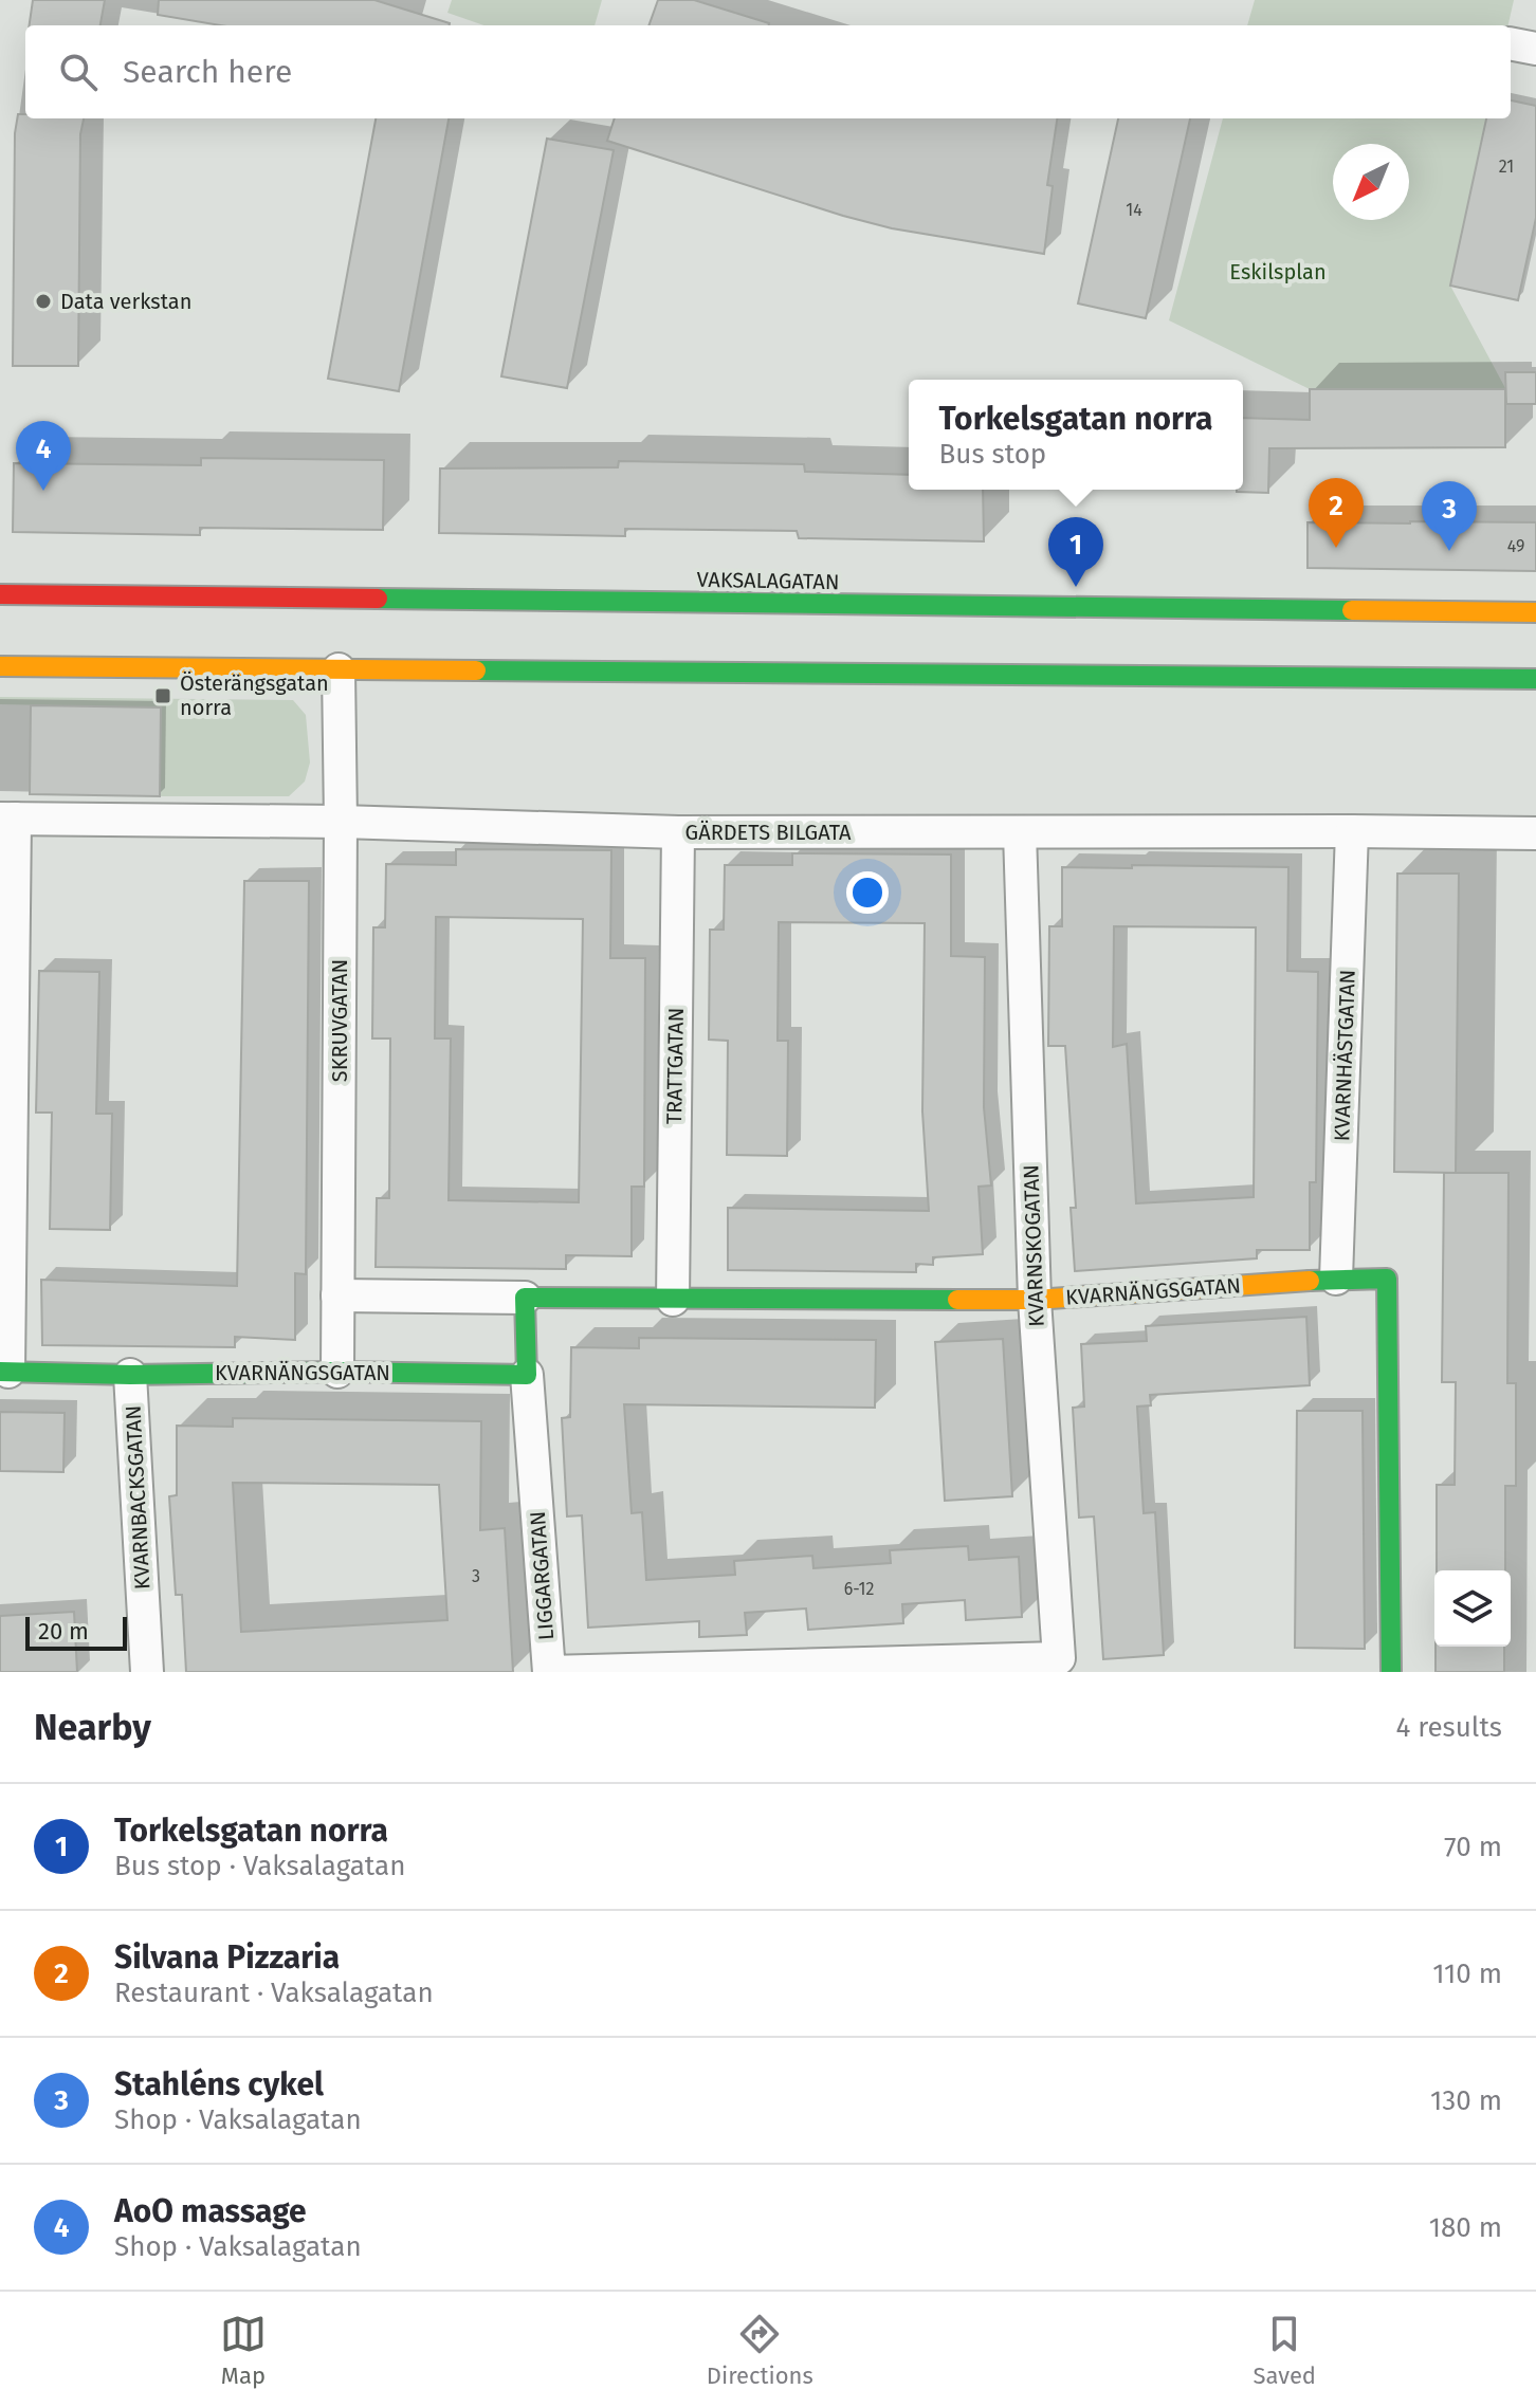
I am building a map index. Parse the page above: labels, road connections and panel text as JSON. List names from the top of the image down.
{
  "streets": {
    "main road": ["VAKSALAGATAN", "KVARNÄNGSGATAN"],
    "street": [
      "GÄRDETS BILGATA",
      "SKRUVGATAN",
      "KVARNHÄSTGATAN",
      "TRATTGATAN",
      "KVARNSKOGATAN",
      "KVARNBACKSGATAN",
      "LIGGARGATAN"
    ]
  },
  "crossings": [
    ["GÄRDETS BILGATA", "SKRUVGATAN"],
    ["GÄRDETS BILGATA", "KVARNHÄSTGATAN"],
    ["GÄRDETS BILGATA", "TRATTGATAN"],
    ["GÄRDETS BILGATA", "KVARNSKOGATAN"],
    ["SKRUVGATAN", "KVARNÄNGSGATAN"],
    ["KVARNHÄSTGATAN", "KVARNÄNGSGATAN"],
    ["TRATTGATAN", "KVARNÄNGSGATAN"],
    ["KVARNSKOGATAN", "KVARNÄNGSGATAN"],
    ["KVARNSKOGATAN", "LIGGARGATAN"],
    ["KVARNÄNGSGATAN", "KVARNBACKSGATAN"],
    ["KVARNÄNGSGATAN", "LIGGARGATAN"]
  ],
  "parks": ["Eskilsplan"],
  "places": {
    "other": ["Data verkstan"],
    "transit": ["Österängsgatan norra"]
  },
  "house_numbers": [
    "21",
    "14",
    "49",
    "3",
    "6-12"
  ],
  "scale_bar": "20 m",
  "north": "bottom left",
  "page": {
    "search": "Search here",
    "popup": ["Torkelsgatan norra", "Bus stop"],
    "pins": [
      "4",
      "2",
      "3",
      "1"
    ],
    "scale": "20 m",
    "heading": ["Nearby", "4 results"],
    "list": [
      {
        "mark": "1",
        "name": "Torkelsgatan norra",
        "note": "Bus stop · Vaksalagatan",
        "value": "70 m"
      },
      {
        "mark": "2",
        "name": "Silvana Pizzaria",
        "note": "Restaurant · Vaksalagatan",
        "value": "110 m"
      },
      {
        "mark": "3",
        "name": "Stahléns cykel",
        "note": "Shop · Vaksalagatan",
        "value": "130 m"
      },
      {
        "mark": "4",
        "name": "AoO massage",
        "note": "Shop · Vaksalagatan",
        "value": "180 m"
      }
    ],
    "nav": ["Map", "Directions", "Saved"]
  }
}
